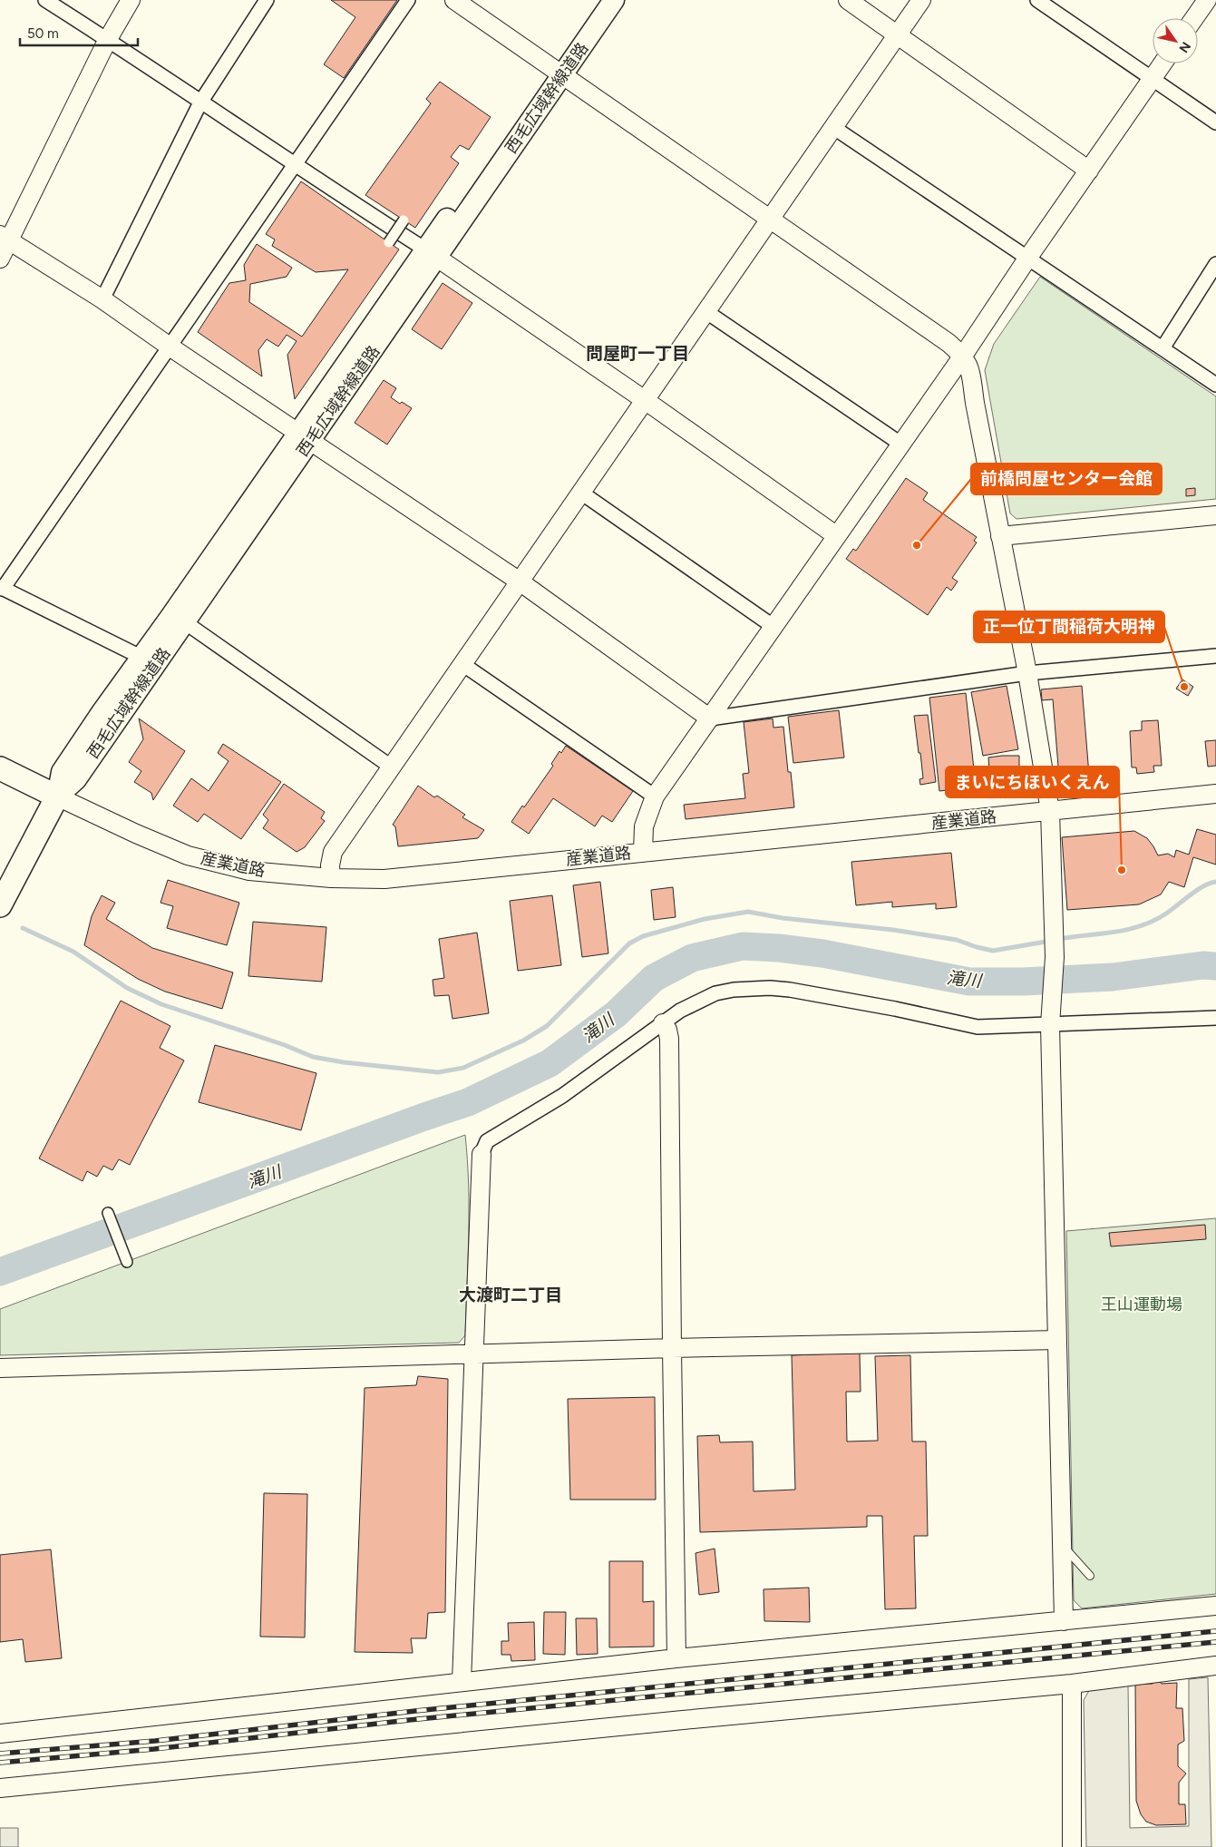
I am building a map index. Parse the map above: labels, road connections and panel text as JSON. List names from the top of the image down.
{
  "streets": {
    "main road": ["西毛広域幹線道路", "産業道路"]
  },
  "crossings": [
    ["西毛広域幹線道路", "産業道路"]
  ],
  "districts": ["問屋町一丁目", "大渡町二丁目"],
  "water": ["滝川"],
  "parks": ["王山運動場"],
  "places": ["前橋問屋センター会館", "正一位丁間稲荷大明神", "まいにちほいくえん"],
  "scale_bar": "50 m",
  "north": "bottom right"
}
